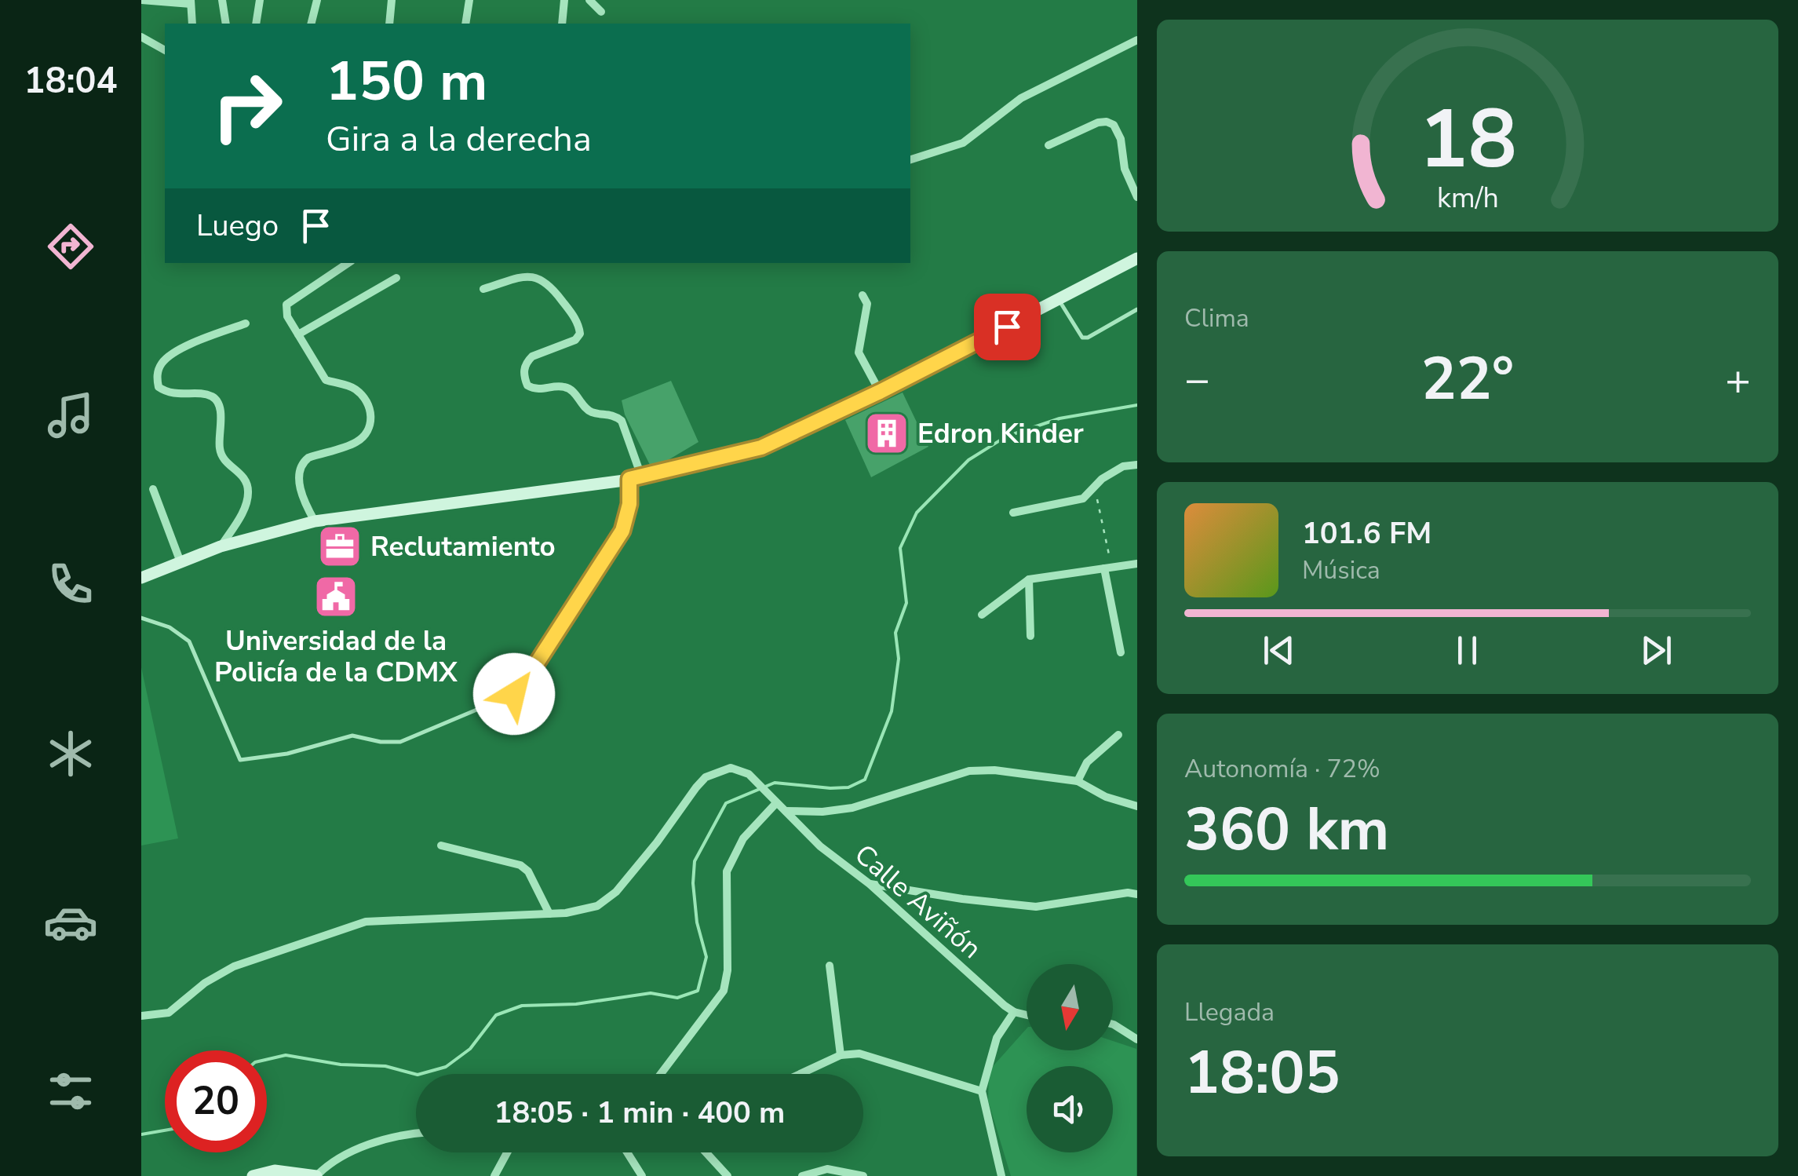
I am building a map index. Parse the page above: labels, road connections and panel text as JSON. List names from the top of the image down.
{
  "streets": {
    "street": ["Calle Aviñón"]
  },
  "places": {
    "building": ["Edron Kinder"],
    "office": ["Reclutamiento"],
    "public building": ["Universidad de la Policía de la CDMX"]
  },
  "north": "bottom",
  "page": {
    "tabs": "18:04",
    "turn": ["150 m", "Gira a la derecha"],
    "then": "Luego",
    "tile": [
      "Clima",
      ["Autonomía · 72%", "360 km"],
      ["Llegada", "18:05"]
    ],
    "heat": ["−", "22°", "+"],
    "song": ["101.6 FM", "Música"],
    "limit": "20",
    "trip": "18:05 · 1 min · 400 m",
    "gauge": ["18", "km/h"]
  }
}
